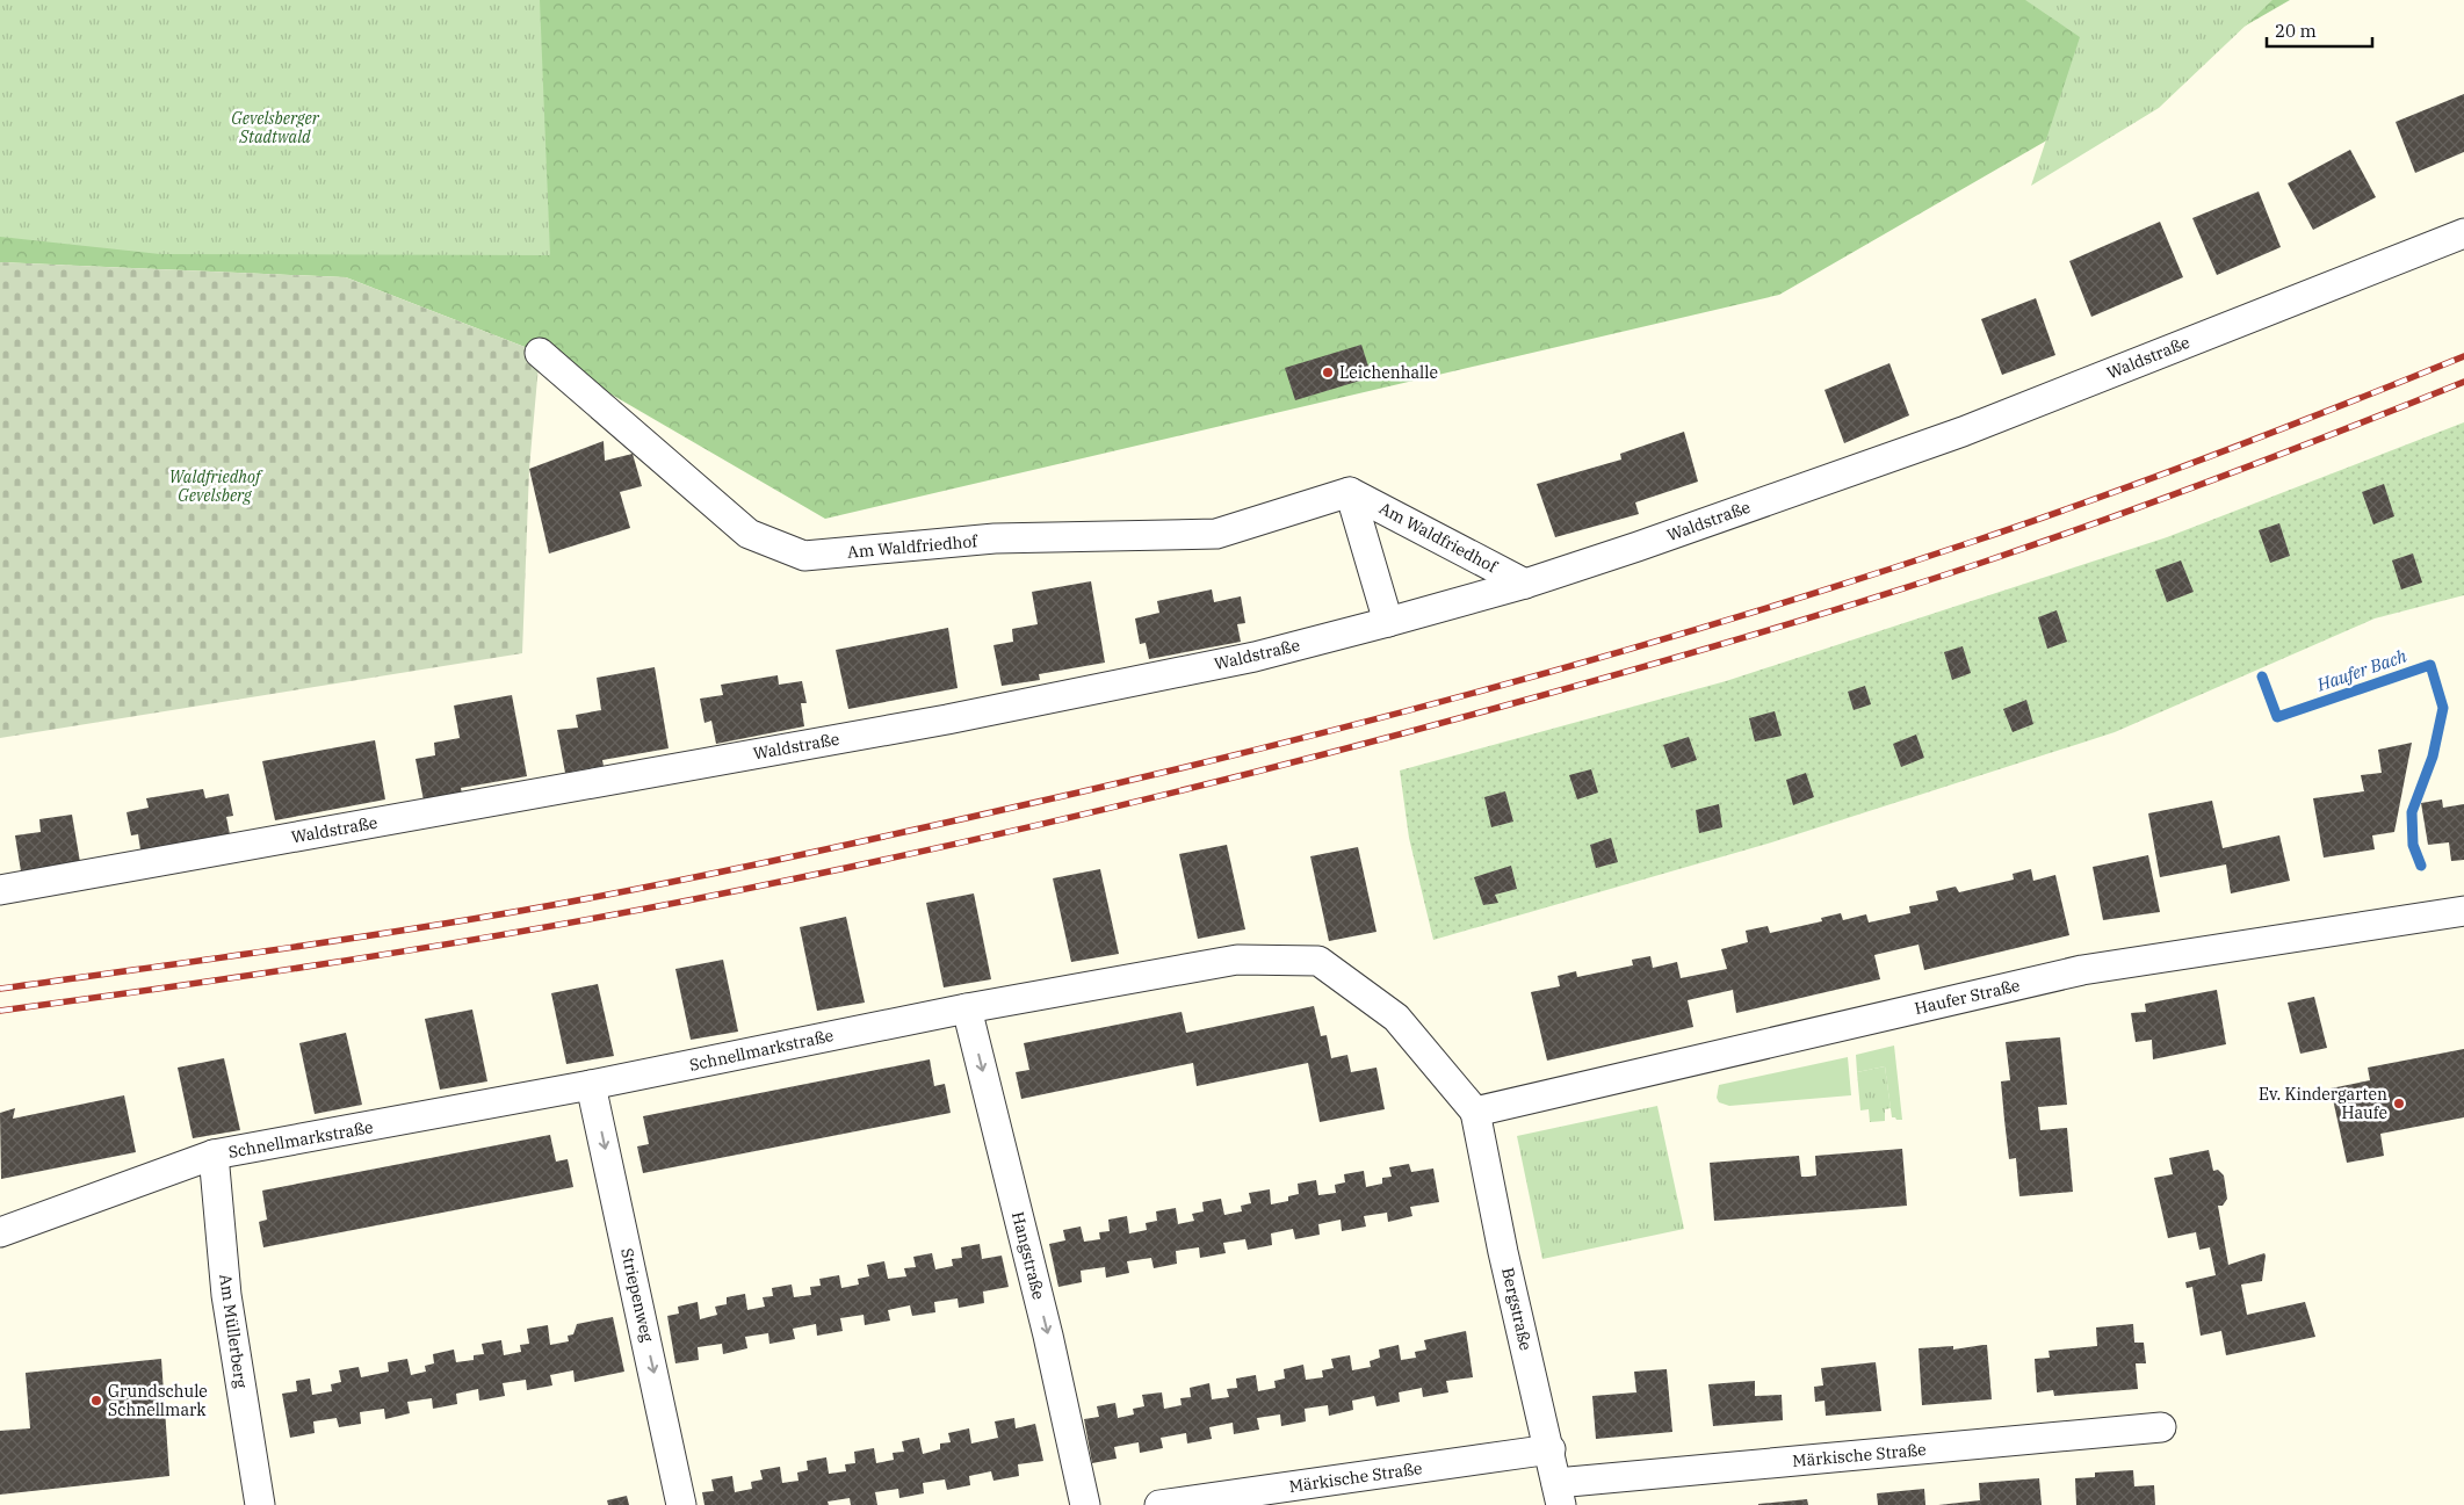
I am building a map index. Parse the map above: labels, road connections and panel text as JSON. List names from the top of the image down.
{
  "streets": {
    "street": [
      "Waldstraße",
      "Am Waldfriedhof",
      "Haufer Straße",
      "Schnellmarkstraße",
      "Hangstraße",
      "Striepenweg",
      "Bergstraße",
      "Am Müllerberg",
      "Märkische Straße"
    ]
  },
  "crossings": [
    ["Waldstraße", "Am Waldfriedhof"],
    ["Haufer Straße", "Schnellmarkstraße"],
    ["Haufer Straße", "Bergstraße"],
    ["Schnellmarkstraße", "Hangstraße"],
    ["Schnellmarkstraße", "Striepenweg"],
    ["Schnellmarkstraße", "Bergstraße"],
    ["Schnellmarkstraße", "Am Müllerberg"],
    ["Bergstraße", "Märkische Straße"]
  ],
  "one_way": ["Hangstraße", "Striepenweg"],
  "water": ["Haufer Bach"],
  "parks": ["Gevelsberger Stadtwald", "Waldfriedhof Gevelsberg"],
  "places": ["Leichenhalle", "Ev. Kindergarten Haufe", "Grundschule Schnellmark"],
  "scale_bar": "20 m"
}
